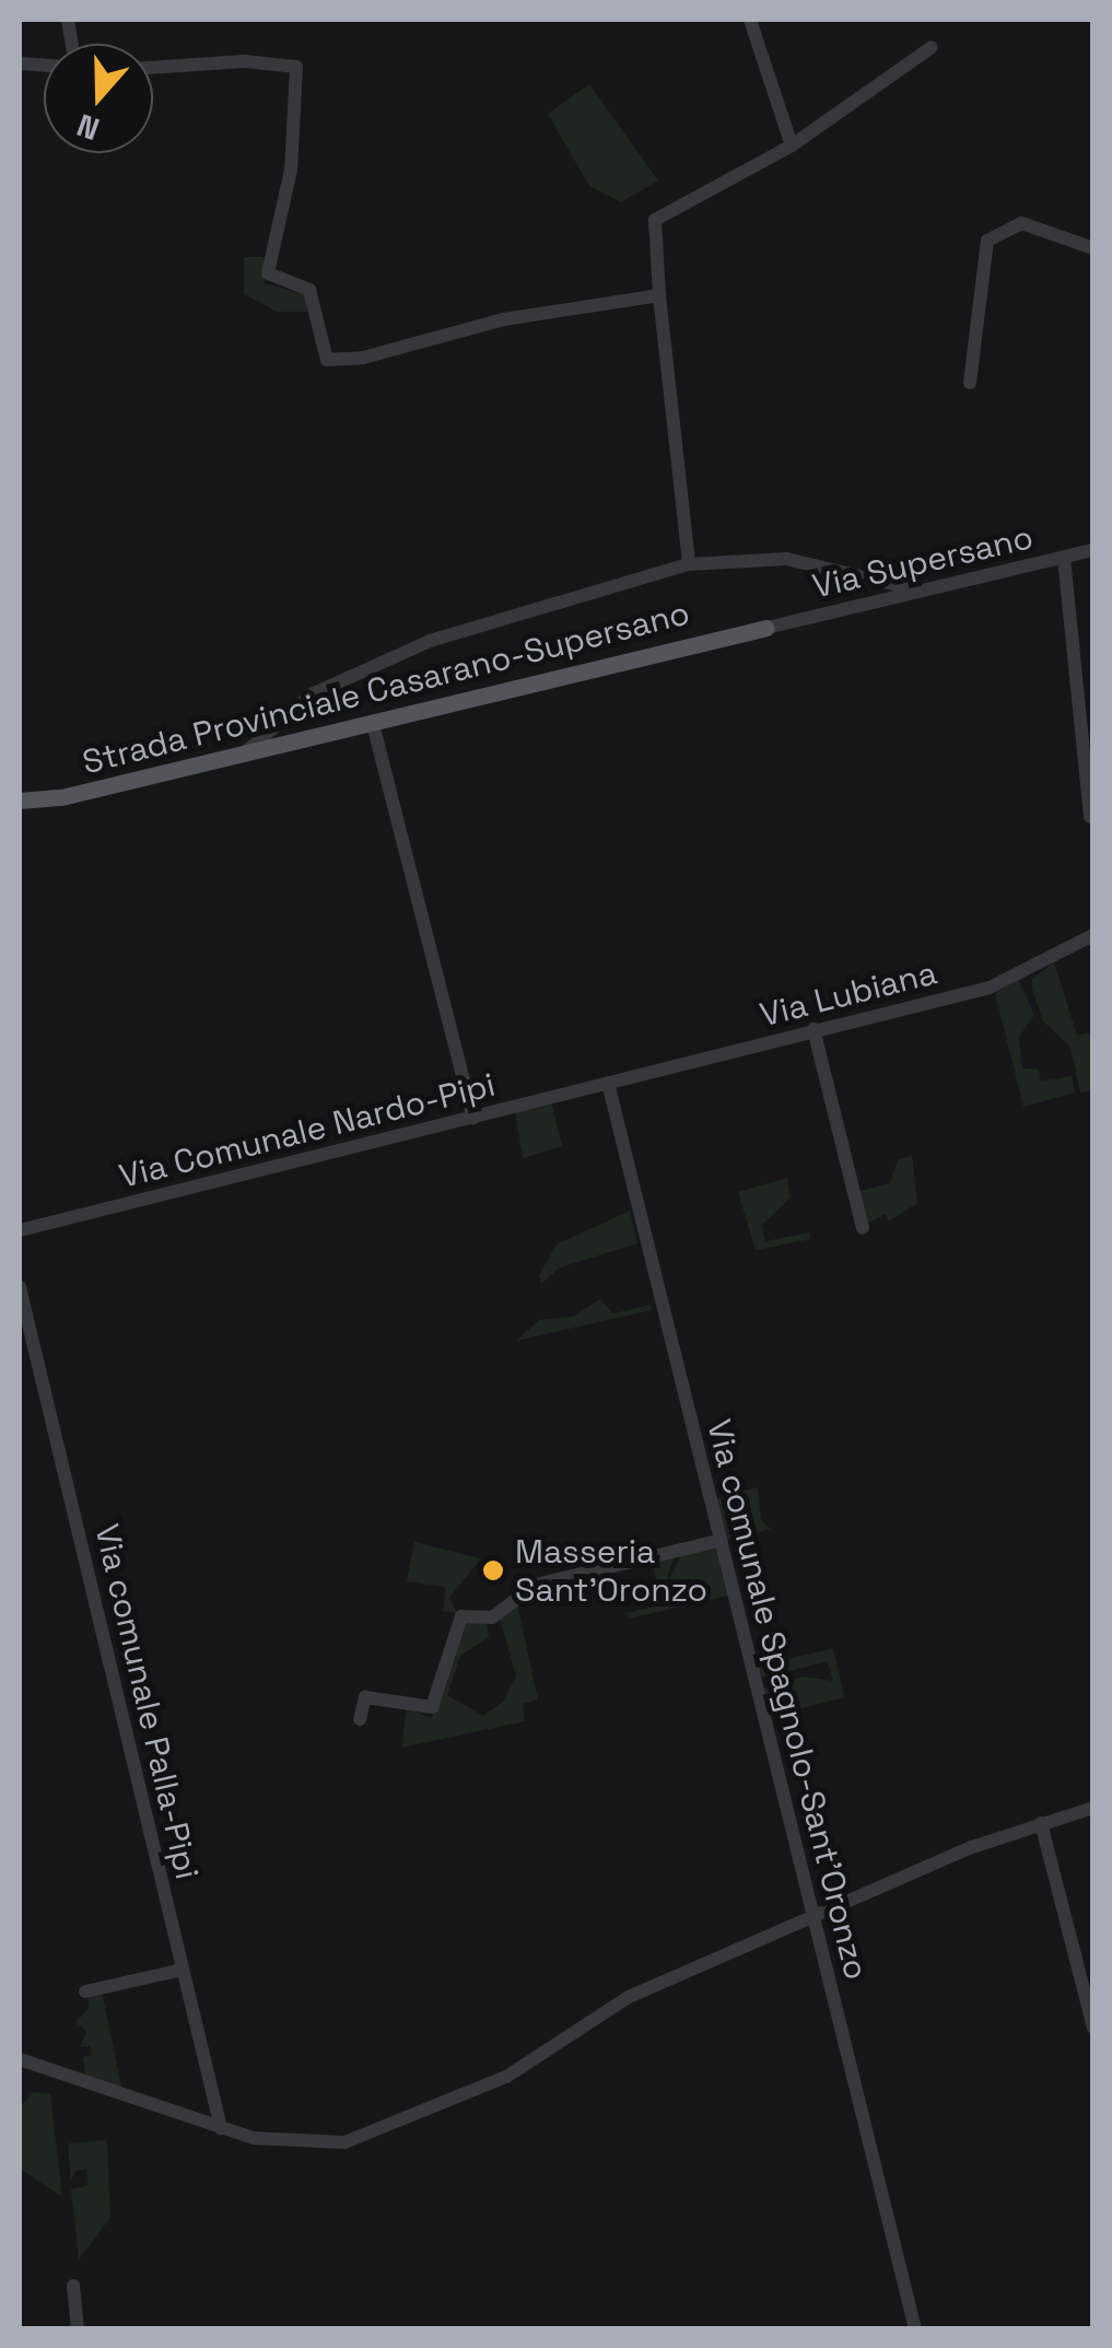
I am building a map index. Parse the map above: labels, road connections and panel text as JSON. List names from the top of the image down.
{
  "streets": {
    "main road": ["Strada Provinciale Casarano-Supersano"],
    "street": [
      "Via Supersano",
      "Via Lubiana",
      "Via Comunale Nardo-Pipi",
      "Via comunale Spagnolo-Sant'Oronzo",
      "Via comunale Palla-Pipi"
    ]
  },
  "crossings": [
    ["Via Supersano", "Strada Provinciale Casarano-Supersano"],
    ["Via Lubiana", "Via Comunale Nardo-Pipi"],
    ["Via Lubiana", "Via comunale Spagnolo-Sant'Oronzo"],
    ["Via Comunale Nardo-Pipi", "Via comunale Spagnolo-Sant'Oronzo"]
  ],
  "places": ["Masseria Sant'Oronzo"],
  "north": "bottom"
}
